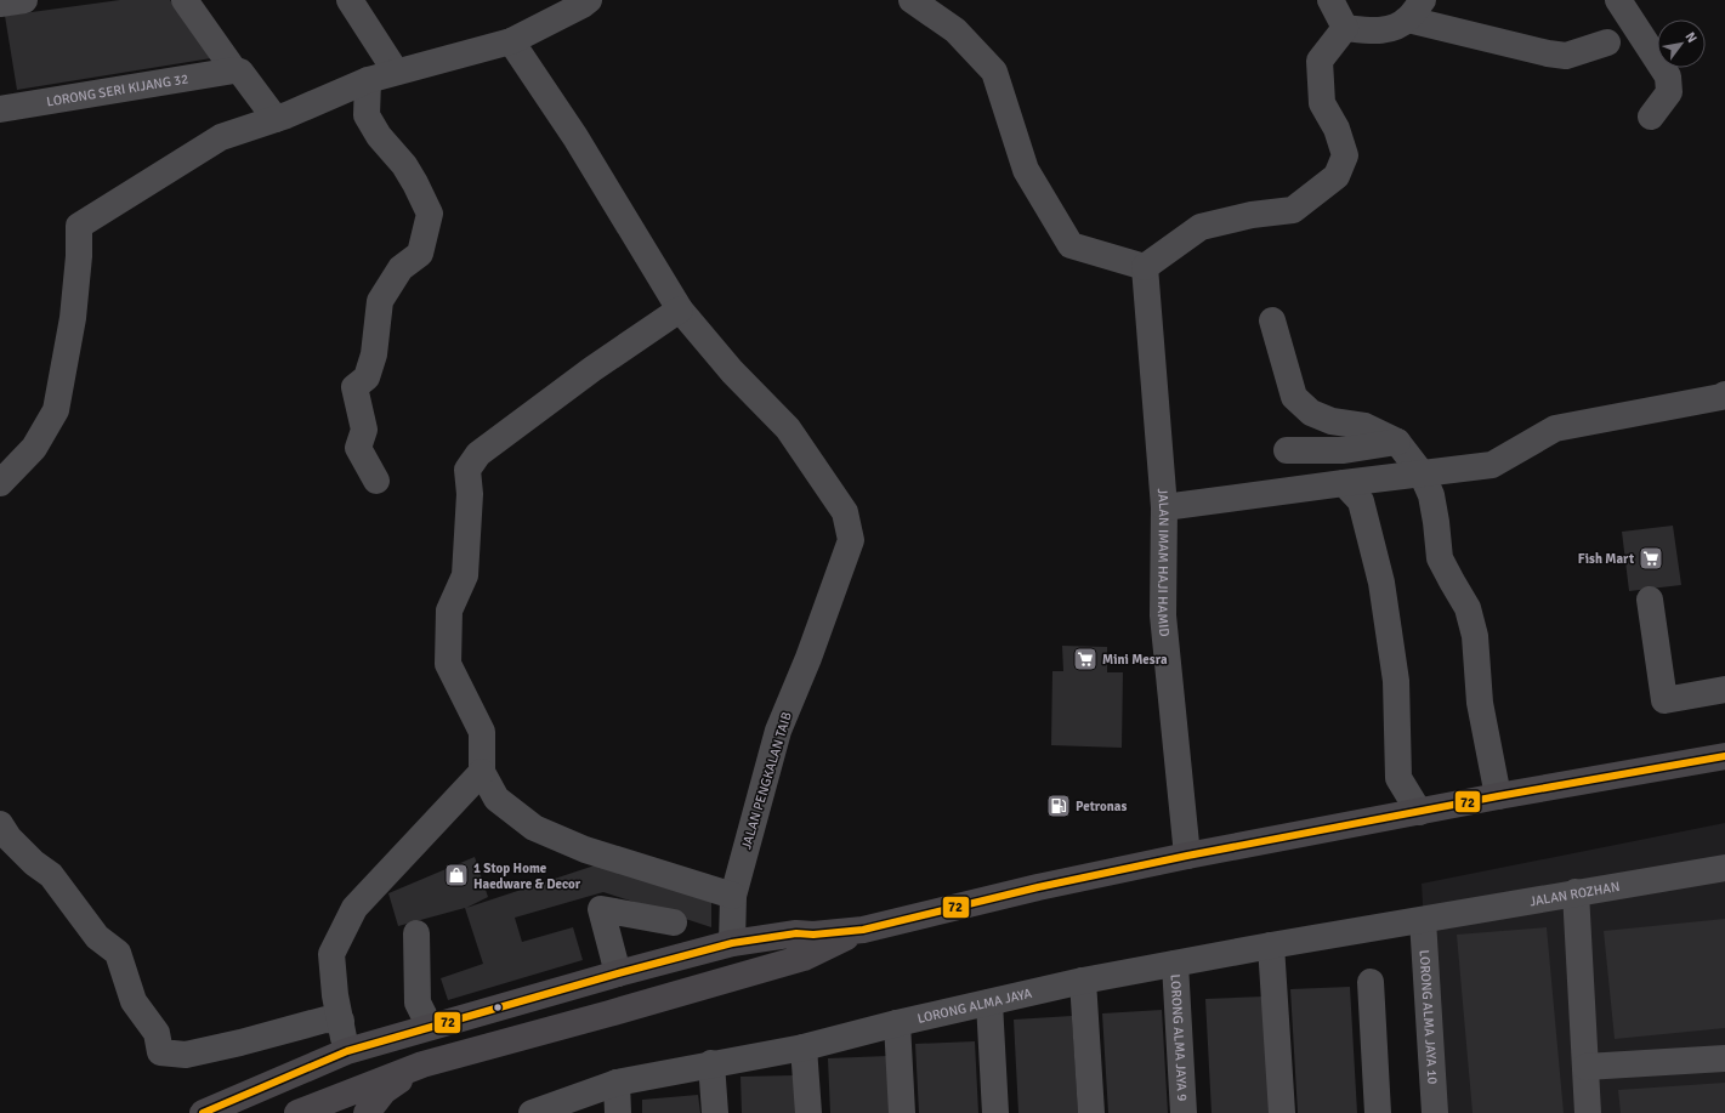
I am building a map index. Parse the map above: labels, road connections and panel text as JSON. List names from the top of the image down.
{
  "streets": {
    "street": [
      "LORONG SERI KIJANG 32",
      "JALAN IMAM HAJI HAMID",
      "JALAN PENGKALAN TAIB",
      "JALAN ROZHAN",
      "LORONG ALMA JAYA",
      "LORONG ALMA JAYA 10",
      "LORONG ALMA JAYA 9"
    ]
  },
  "crossings": [
    ["JALAN ROZHAN", "LORONG ALMA JAYA"],
    ["JALAN ROZHAN", "LORONG ALMA JAYA 10"],
    ["LORONG ALMA JAYA", "LORONG ALMA JAYA 10"],
    ["LORONG ALMA JAYA", "LORONG ALMA JAYA 9"]
  ],
  "places": {
    "supermarket": ["Fish Mart", "Mini Mesra"],
    "fuel station": ["Petronas"],
    "shop": ["1 Stop Home Haedware & Decor"]
  },
  "lines": ["transit line 72"],
  "north": "top right"
}
